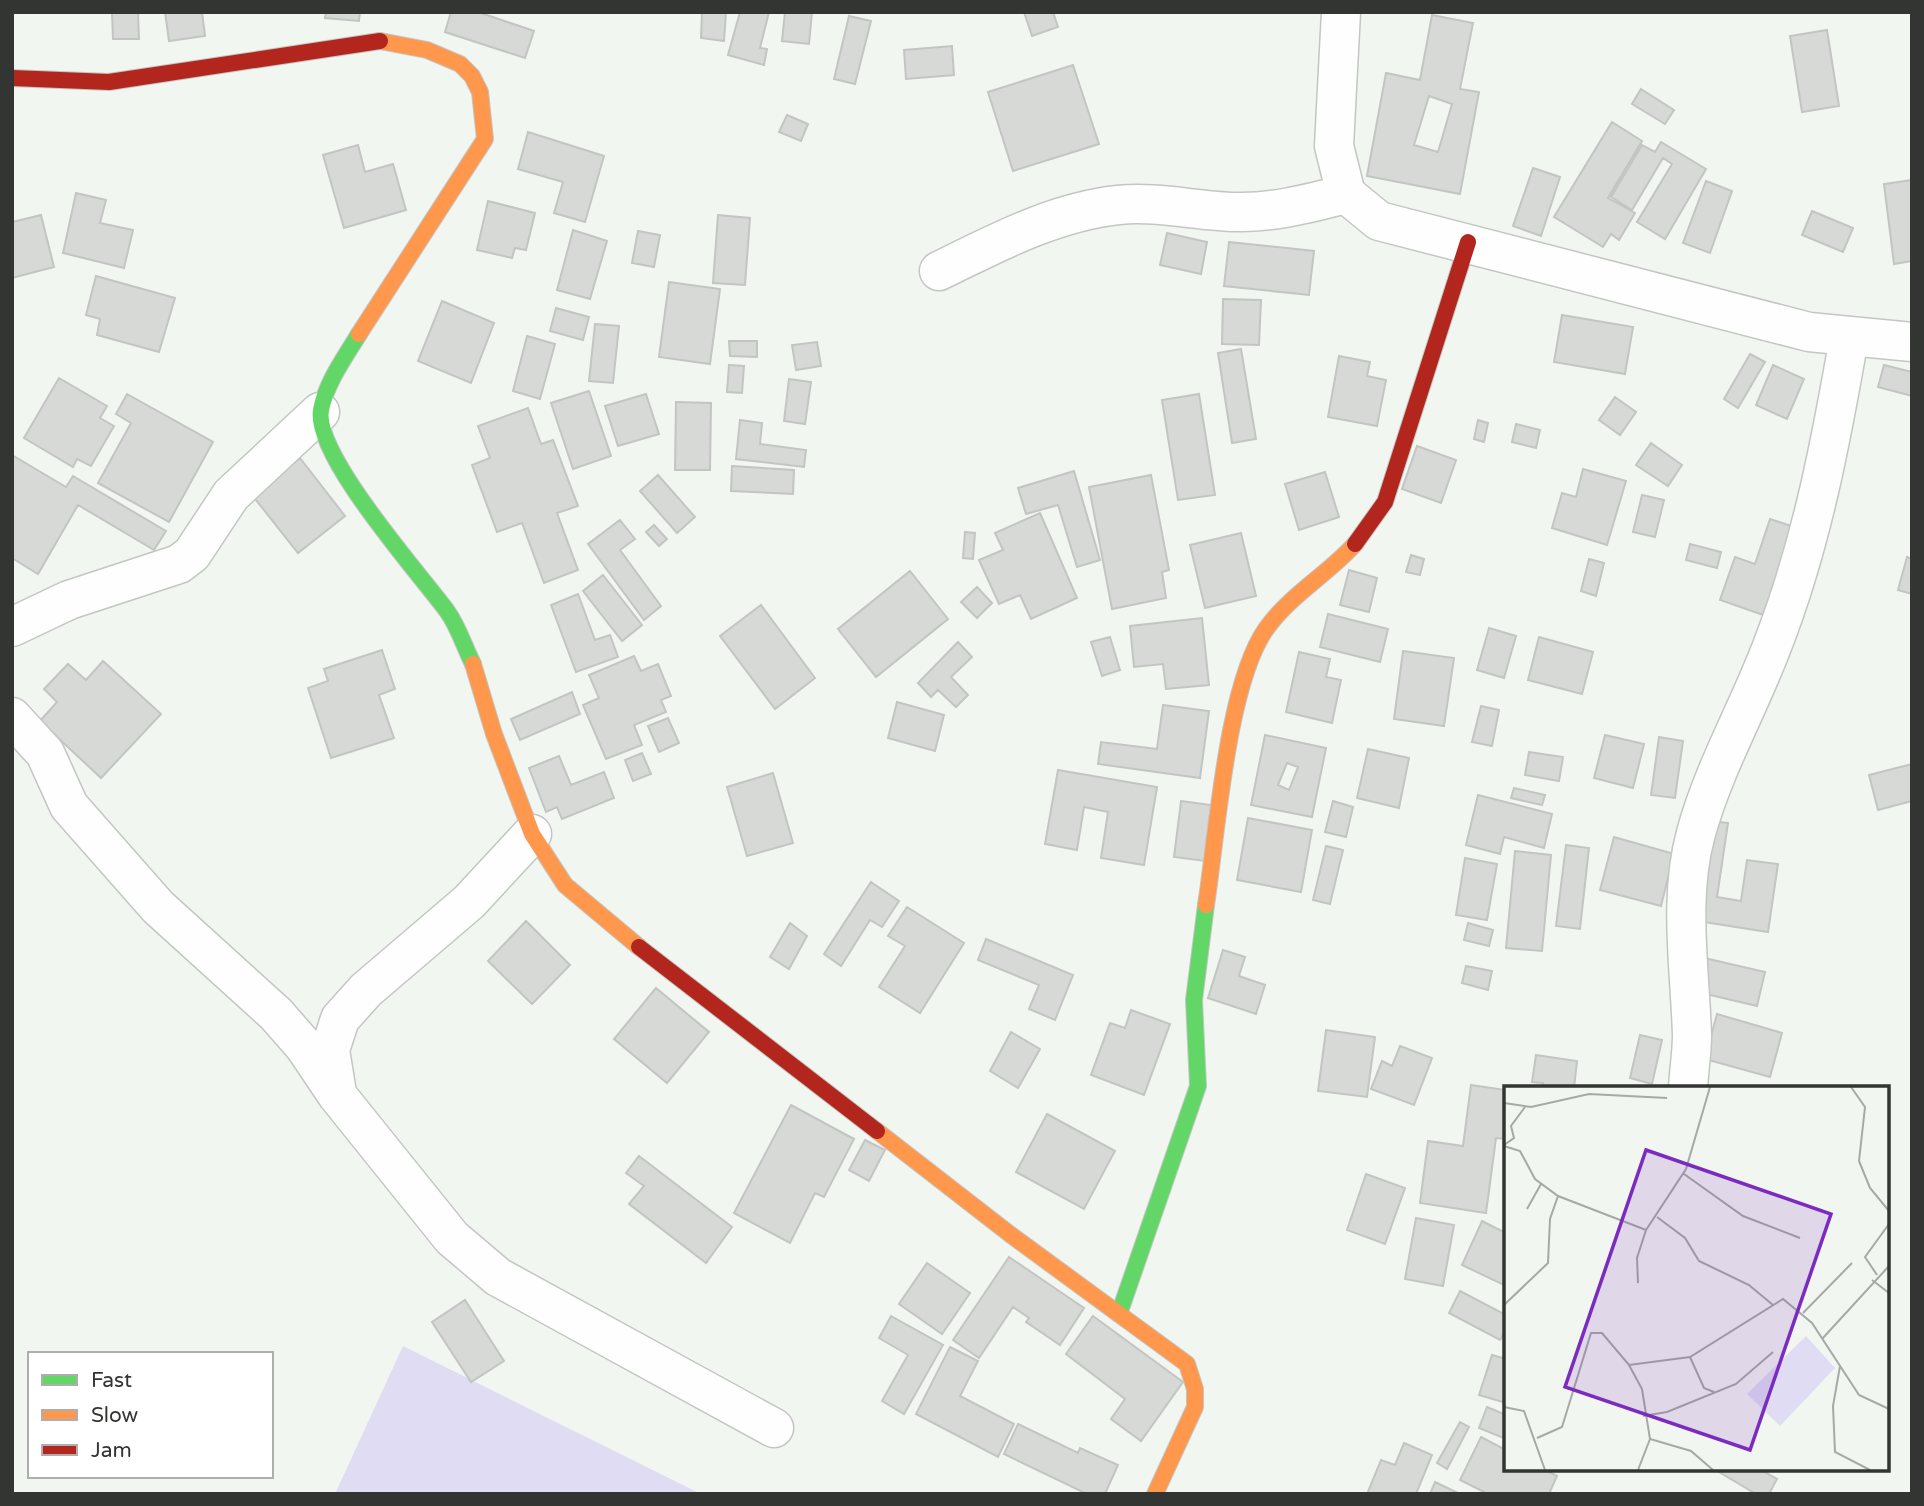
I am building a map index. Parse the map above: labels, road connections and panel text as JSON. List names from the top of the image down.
{
  "legend": ["Fast", "Slow", "Jam"]
}
